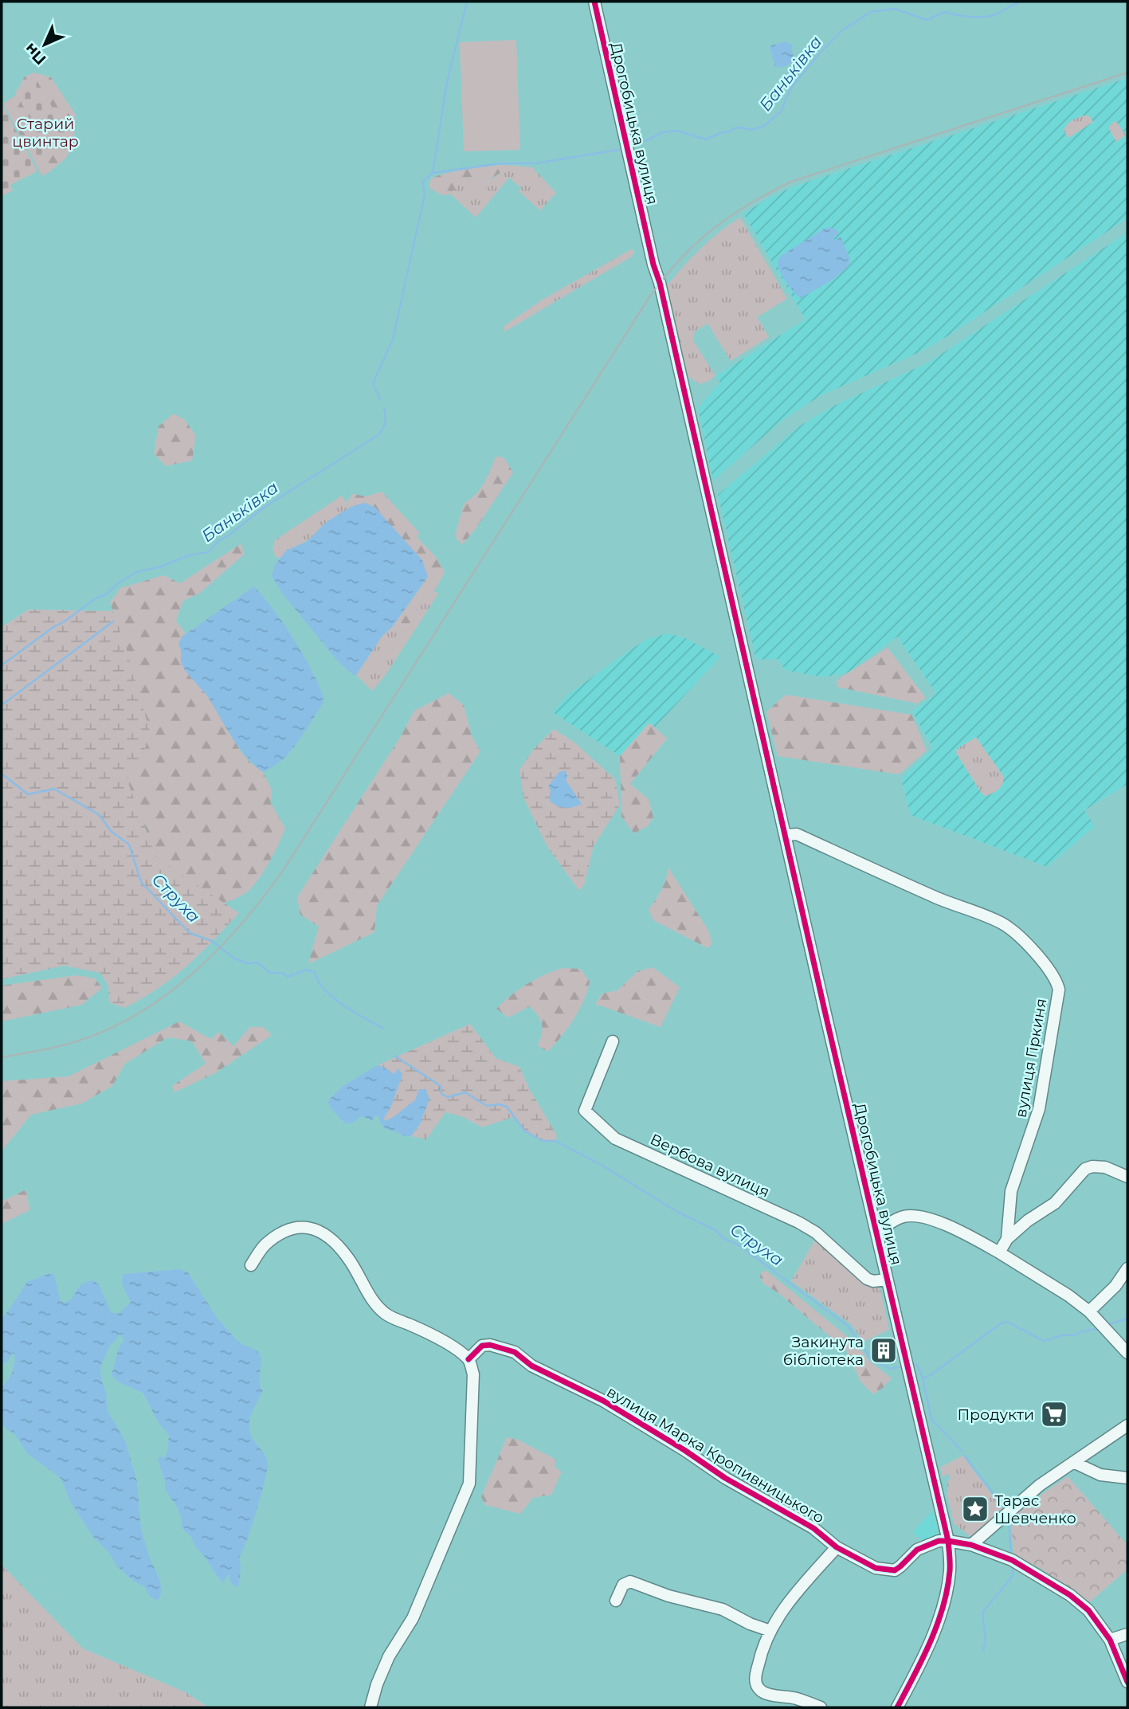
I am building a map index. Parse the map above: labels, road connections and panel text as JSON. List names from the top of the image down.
{
  "streets": {
    "street": [
      "Дрогобицька вулиця",
      "вулиця Гіркиня",
      "Вербова вулиця",
      "вулиця Марка Кропивницького"
    ]
  },
  "crossings": [
    ["Дрогобицька вулиця", "вулиця Гіркиня"],
    ["Дрогобицька вулиця", "Вербова вулиця"],
    ["Дрогобицька вулиця", "вулиця Марка Кропивницького"]
  ],
  "water": ["Баньківка", "Струха"],
  "parks": ["Старий цвинтар"],
  "places": {
    "building": ["Закинута бібліотека"],
    "supermarket": ["Продукти"],
    "place": ["Тарас Шевченко"]
  },
  "north": "bottom left"
}
